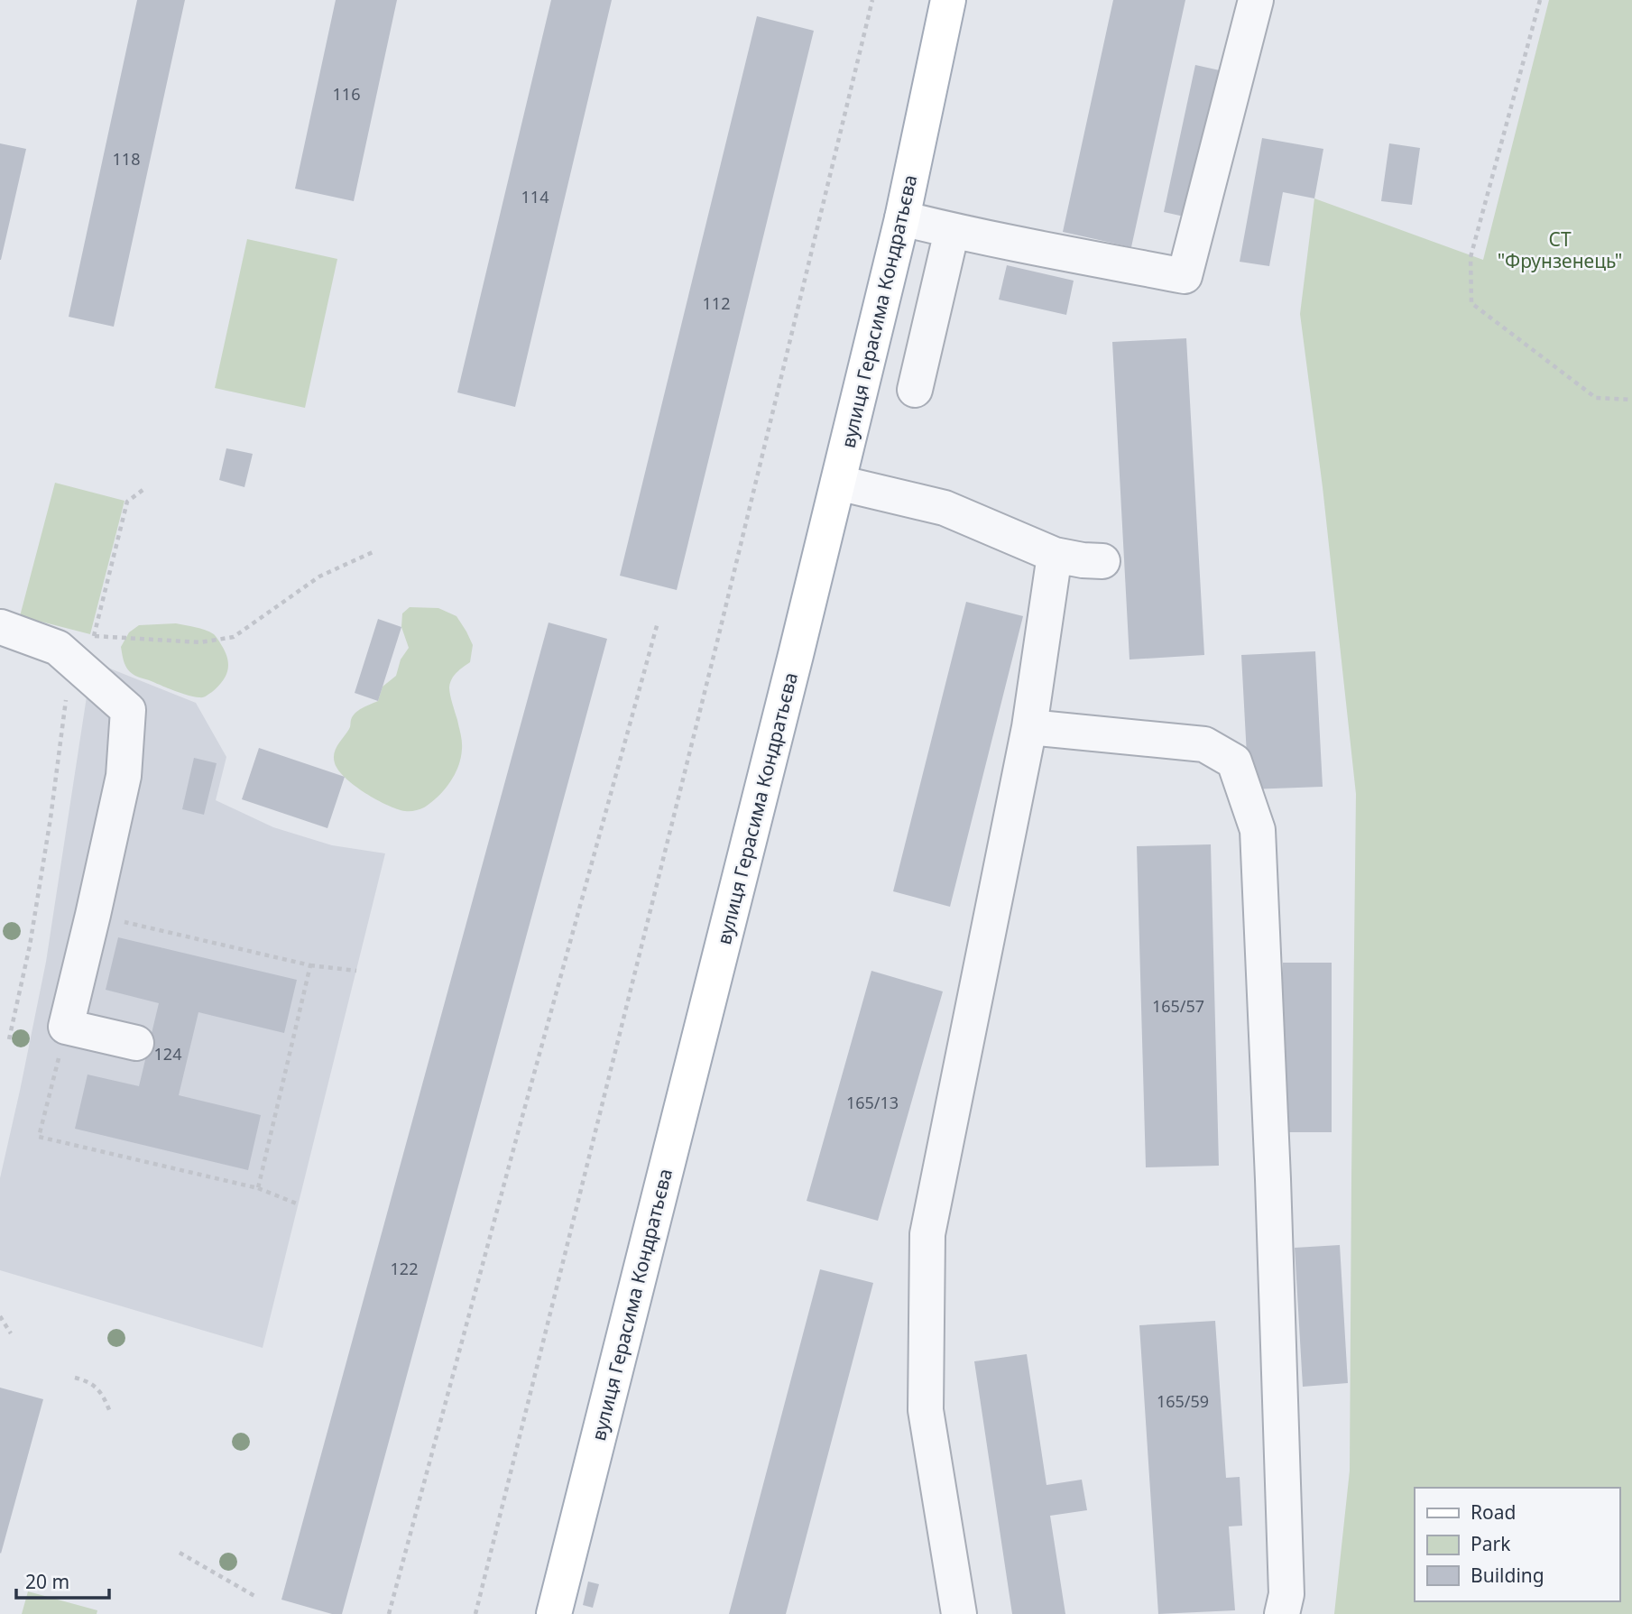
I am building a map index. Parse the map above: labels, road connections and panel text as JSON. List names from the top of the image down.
{
  "streets": {
    "main road": ["вулиця Герасима Кондратьєва"]
  },
  "parks": ["СТ \"Фрунзенець\""],
  "house_numbers": [
    "116",
    "118",
    "114",
    "112",
    "165/57",
    "124",
    "165/13",
    "122",
    "165/59"
  ],
  "legend": ["Road", "Park", "Building"],
  "scale_bar": "20 m"
}
